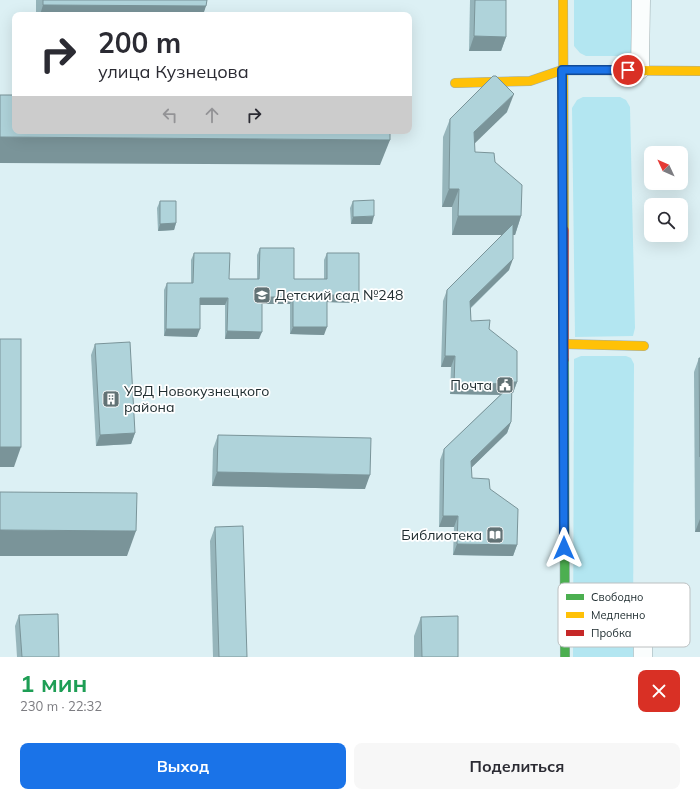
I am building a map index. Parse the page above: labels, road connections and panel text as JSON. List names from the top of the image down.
{
  "places": {
    "school or university": ["Детский сад №248"],
    "public building": ["Почта"],
    "building": ["УВД Новокузнецкого района"],
    "library": ["Библиотека"]
  },
  "legend": ["Свободно", "Медленно", "Пробка"],
  "north": "top left",
  "page": {
    "turn": ["200 m", "улица Кузнецова"],
    "heading": ["1 мин", "230 m · 22:32"],
    "buttons": ["Выход", "Поделиться"]
  }
}
